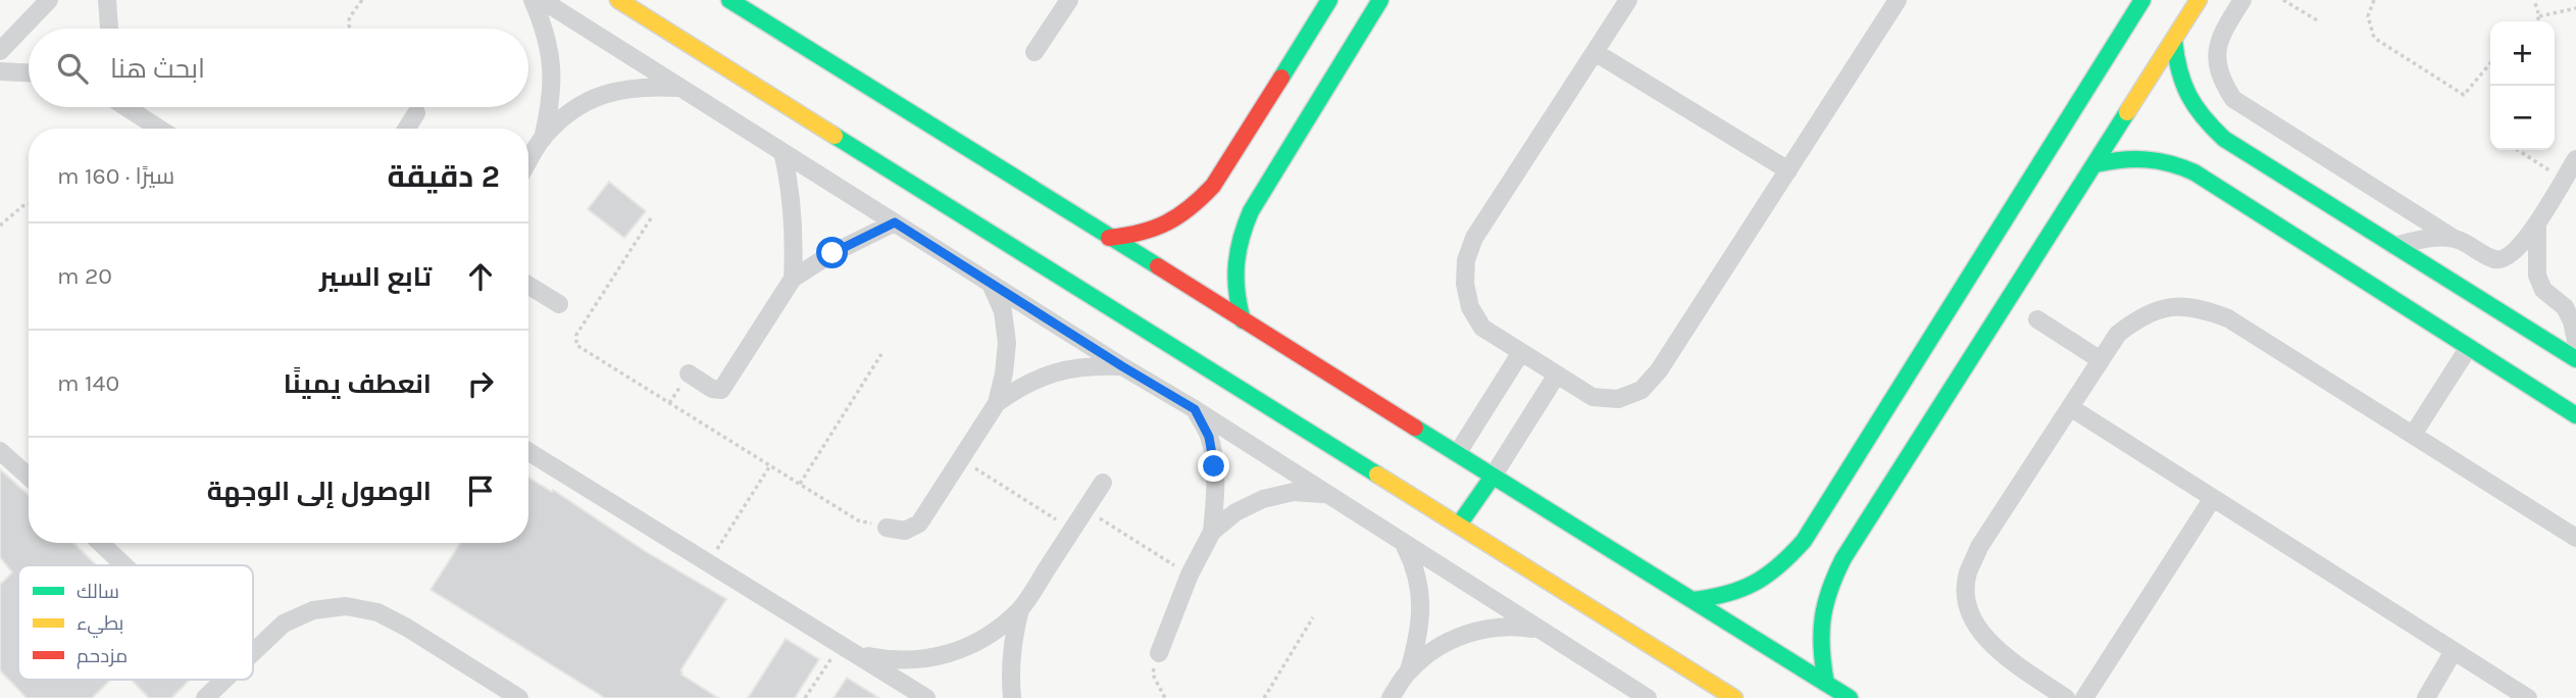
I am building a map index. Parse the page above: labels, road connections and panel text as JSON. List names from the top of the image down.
{
  "legend": ["سالك", "بطيء", "مزدحم"],
  "page": {
    "map_buttons": ["+", "−"],
    "search": "ابحث هنا",
    "heading": ["2 دقيقة", "سيرًا · 160 m"],
    "list": [
      ["تابع السير", "20 m"],
      ["انعطف يمينًا", "140 m"],
      "الوصول إلى الوجهة"
    ]
  }
}
